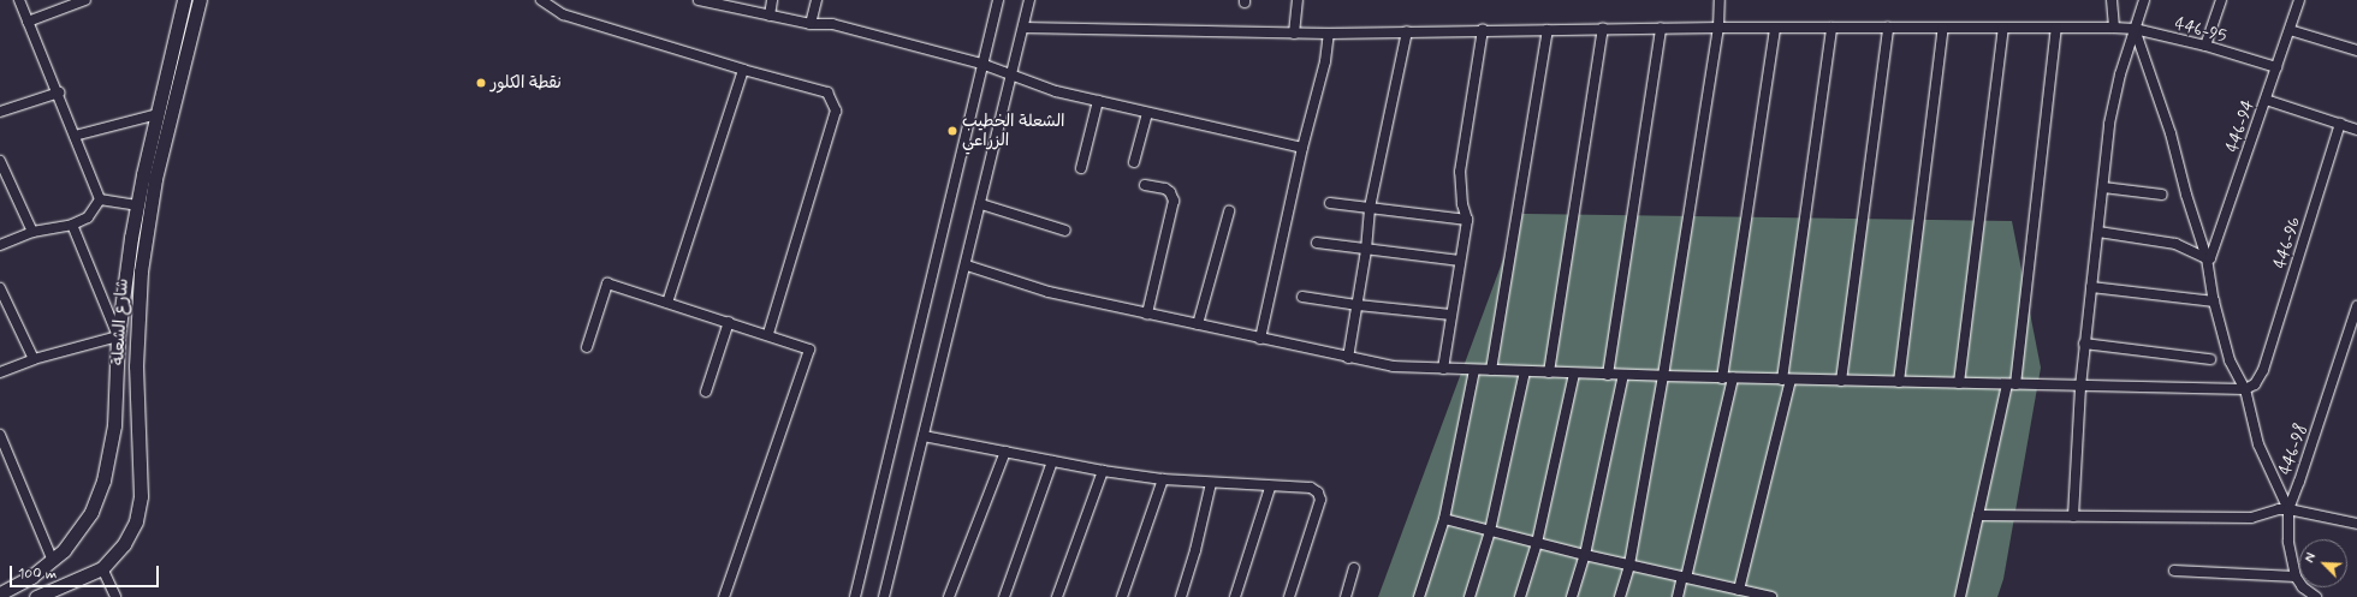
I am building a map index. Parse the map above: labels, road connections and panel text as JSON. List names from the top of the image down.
{
  "streets": {
    "main road": ["شارع الشعلة"],
    "street": [
      "446-95",
      "446-94",
      "446-96",
      "446-98"
    ]
  },
  "crossings": [
    ["446-95", "446-94"]
  ],
  "places": ["نقطة الكلور", "الشعلة الخطيب الزراعي"],
  "scale_bar": "100 m",
  "north": "top left"
}
